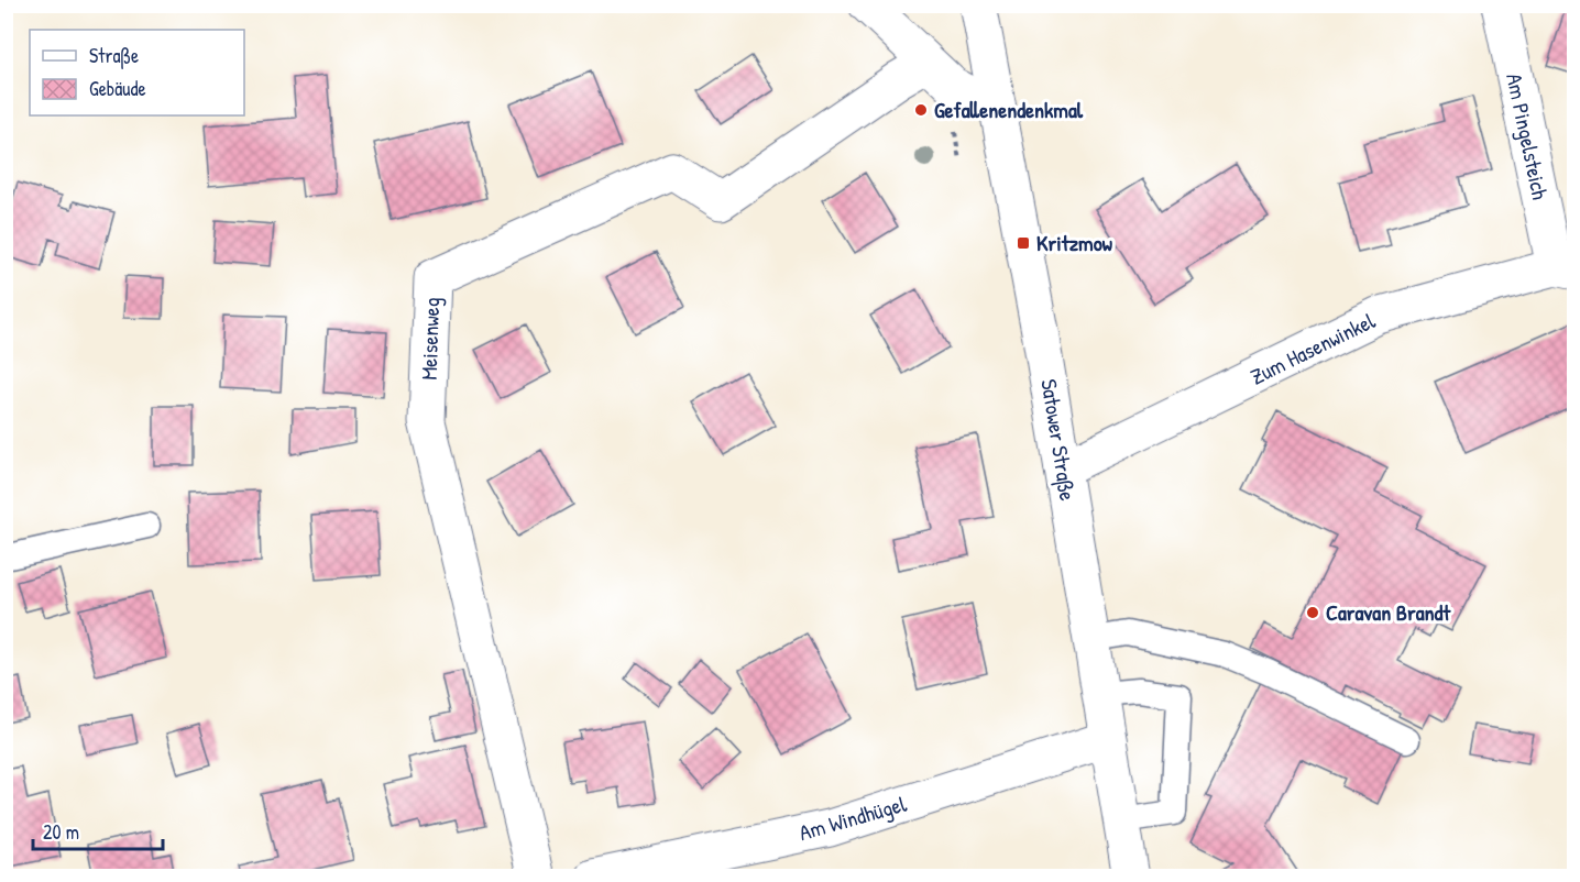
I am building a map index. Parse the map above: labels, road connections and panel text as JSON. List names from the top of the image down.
{
  "streets": {
    "street": [
      "Am Pingelsteich",
      "Meisenweg",
      "Zum Hasenwinkel",
      "Satower Straße",
      "Am Windhügel"
    ]
  },
  "crossings": [
    ["Am Pingelsteich", "Zum Hasenwinkel"],
    ["Zum Hasenwinkel", "Satower Straße"],
    ["Satower Straße", "Am Windhügel"]
  ],
  "places": {
    "other": ["Gefallenendenkmal", "Caravan Brandt"],
    "transit": ["Kritzmow"]
  },
  "legend": ["Straße", "Gebäude"],
  "scale_bar": "20 m"
}
